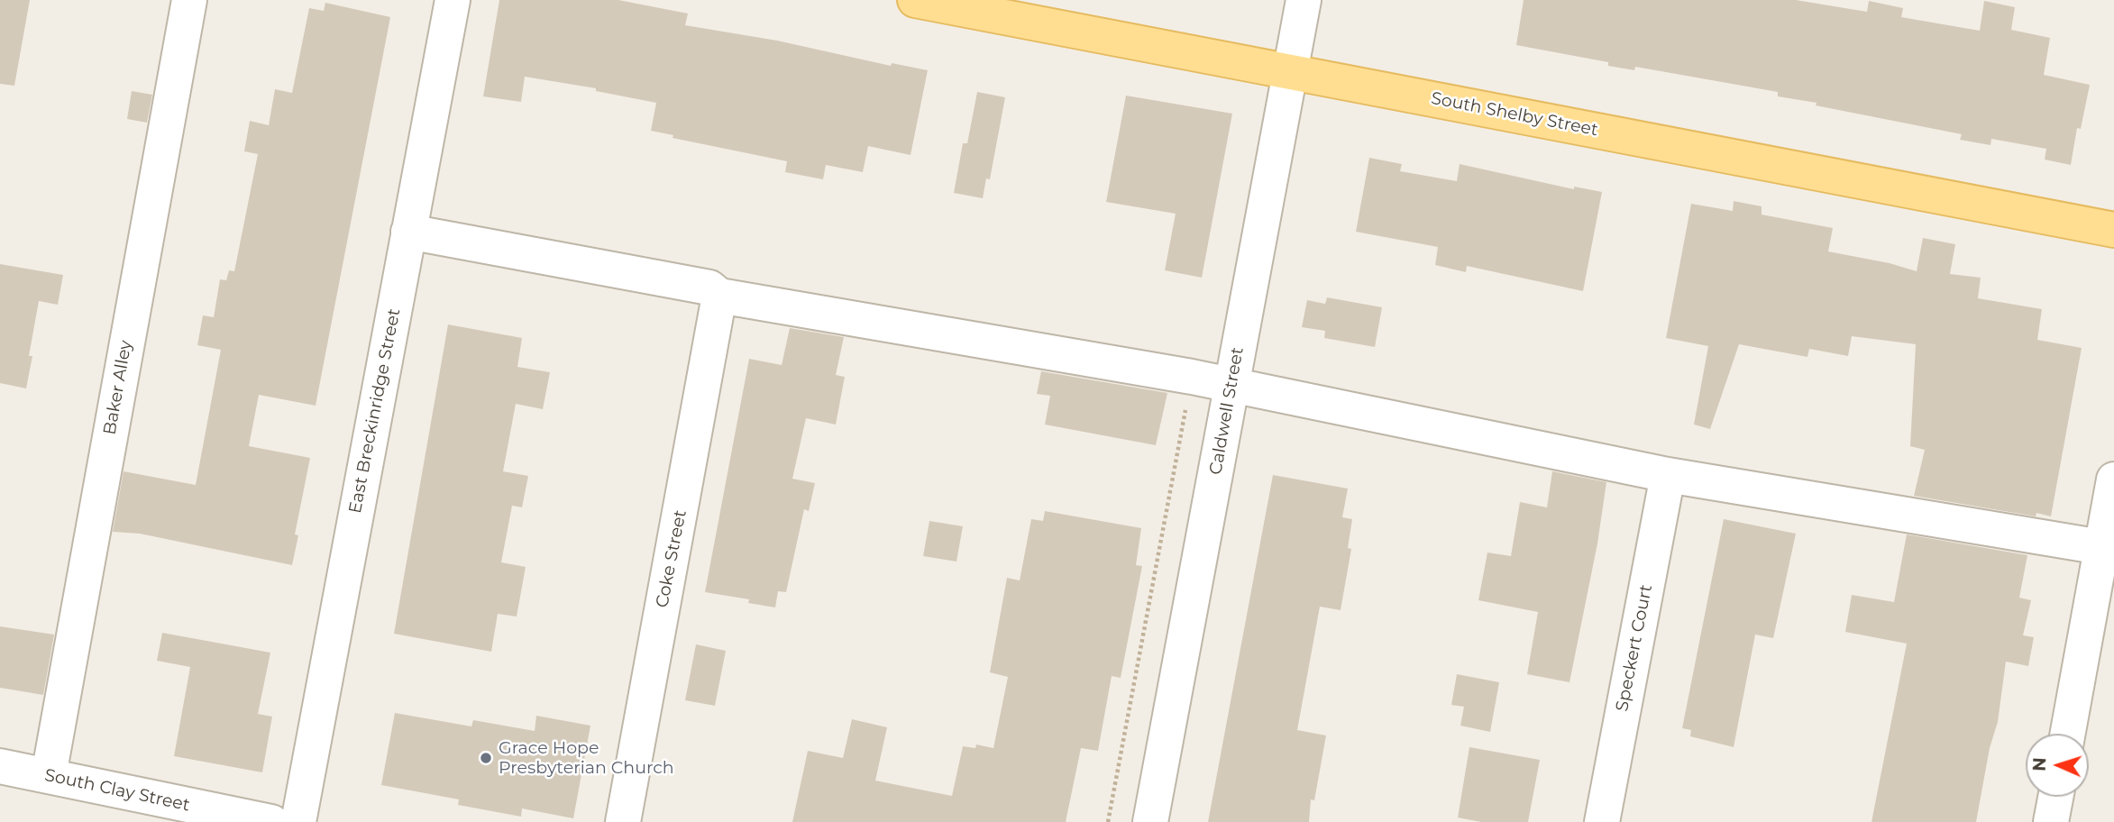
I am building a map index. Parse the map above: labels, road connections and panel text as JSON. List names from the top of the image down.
{
  "streets": {
    "main road": ["South Shelby Street"],
    "street": [
      "Baker Alley",
      "East Breckinridge Street",
      "Caldwell Street",
      "Coke Street",
      "Speckert Court",
      "South Clay Street"
    ]
  },
  "crossings": [
    ["South Shelby Street", "Caldwell Street"],
    ["Baker Alley", "South Clay Street"]
  ],
  "places": ["Grace Hope Presbyterian Church"],
  "north": "left"
}
